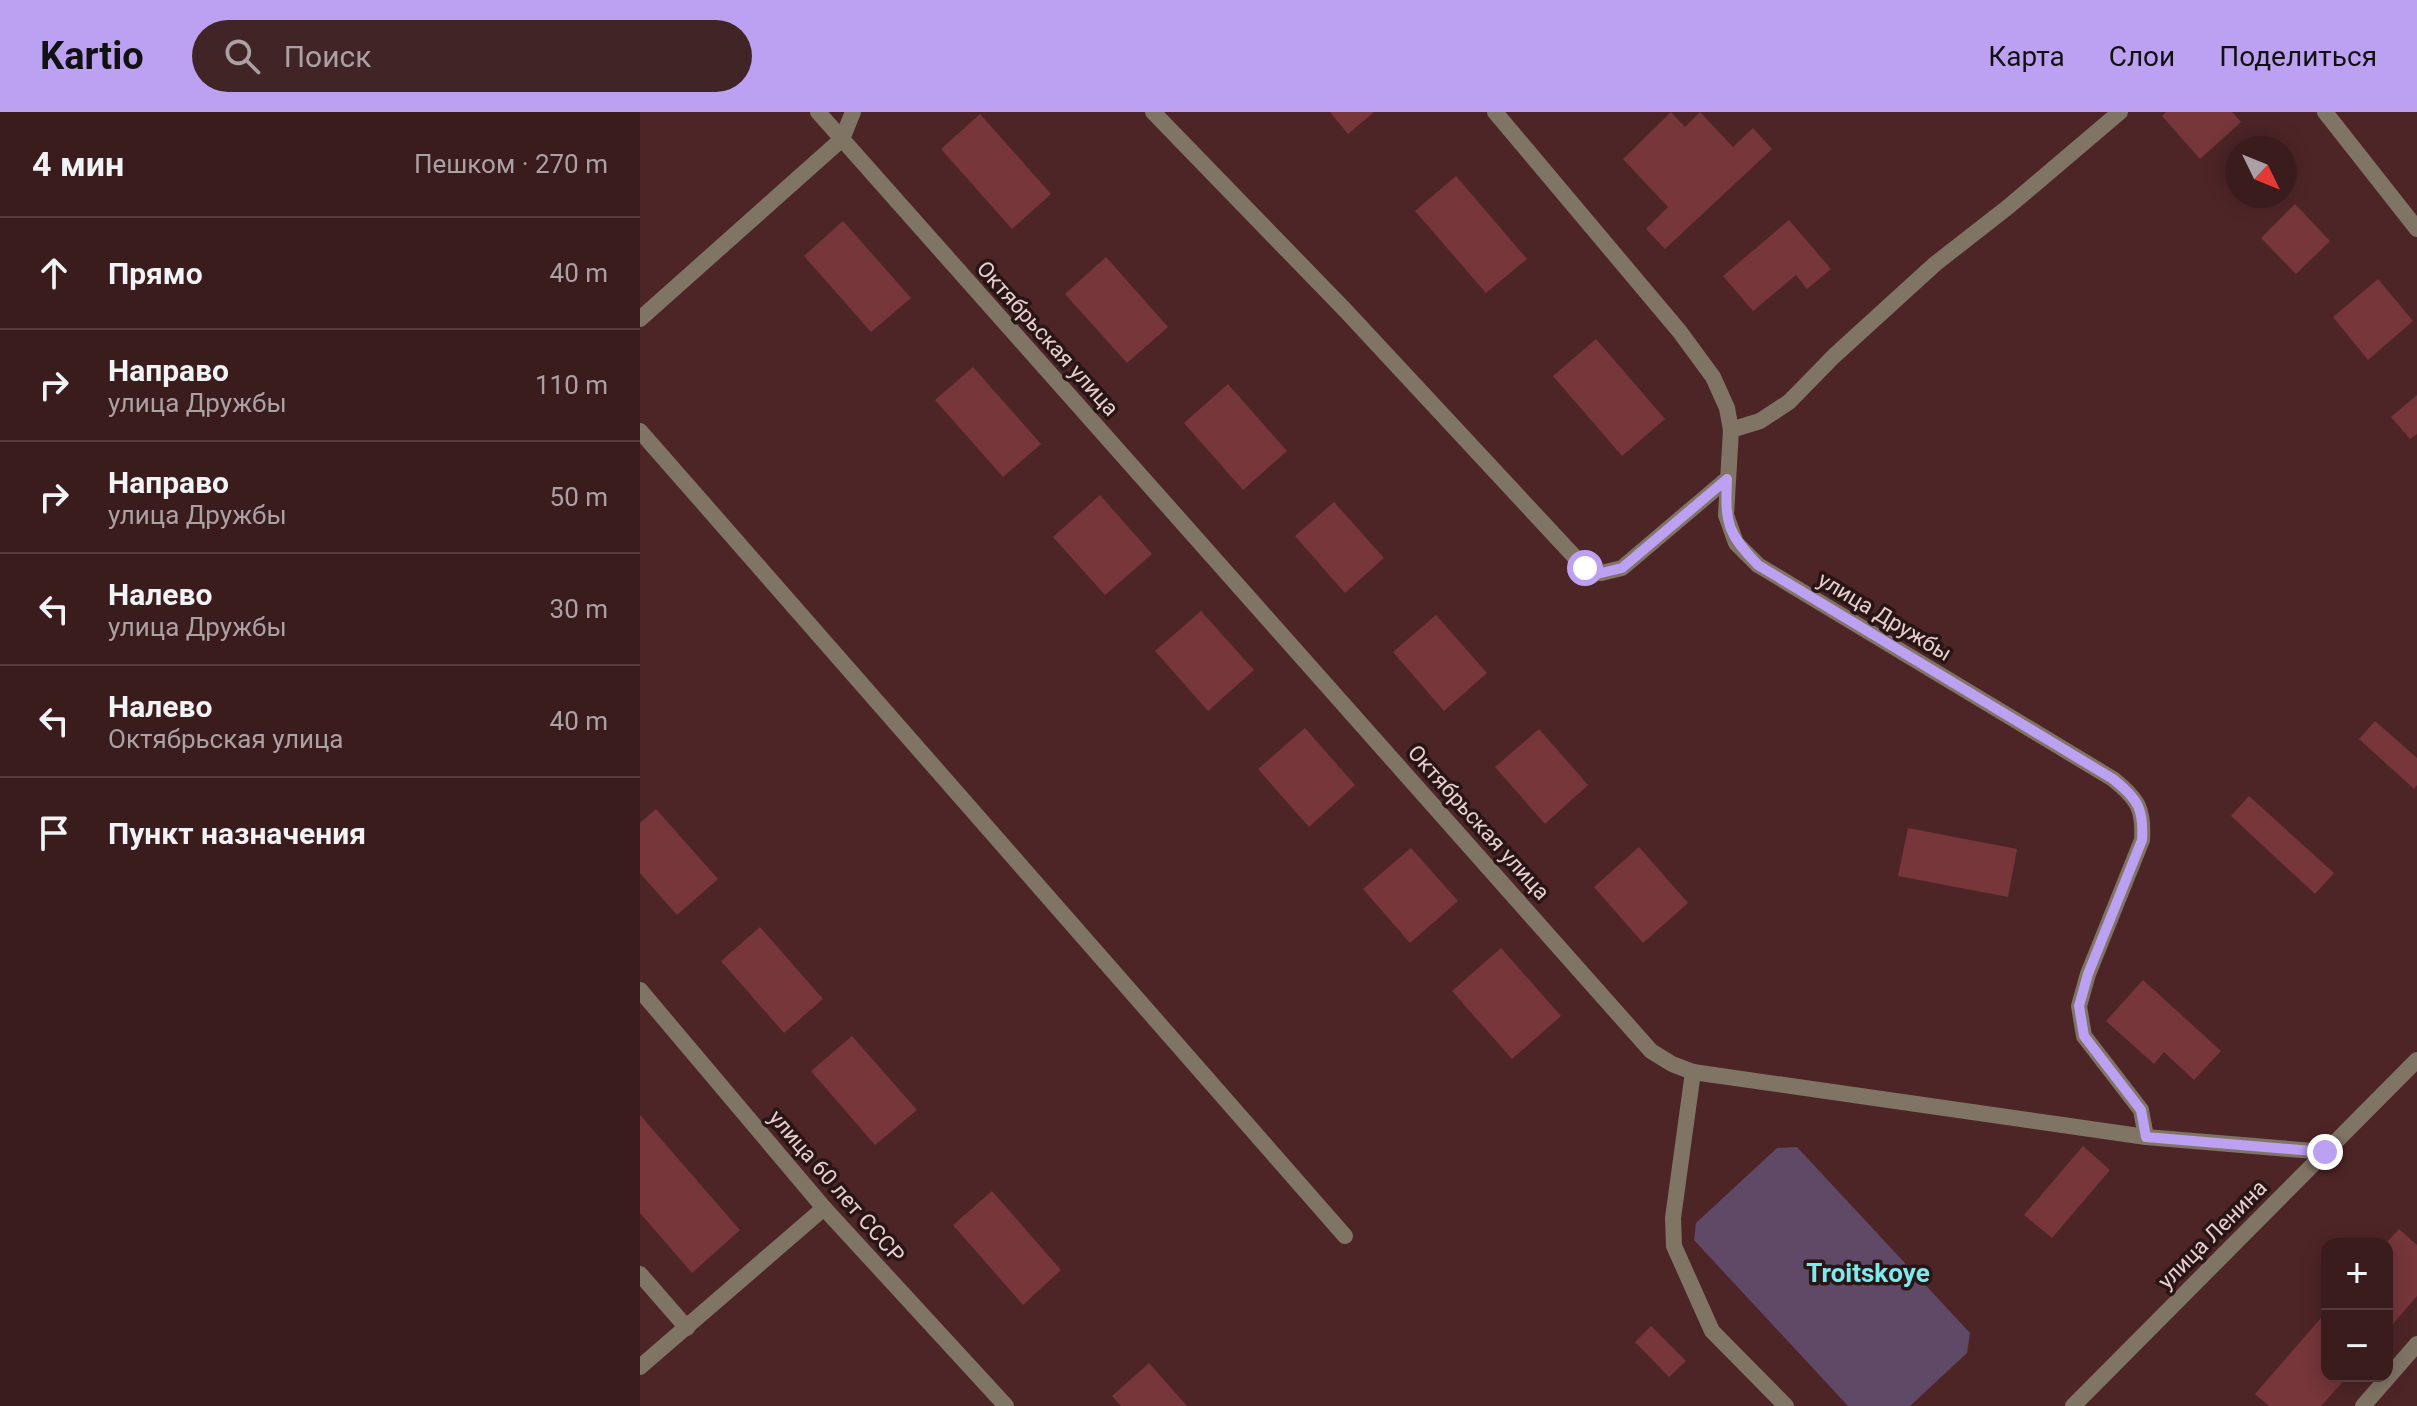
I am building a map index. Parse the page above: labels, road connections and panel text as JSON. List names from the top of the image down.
{
  "streets": {
    "street": [
      "Октябрьская улица",
      "улица Дружбы",
      "улица 60 лет СССР",
      "улица Ленина"
    ]
  },
  "crossings": [
    ["Октябрьская улица", "улица Дружбы"],
    ["Октябрьская улица", "улица Ленина"]
  ],
  "districts": ["Troitskoye"],
  "north": "bottom right",
  "page": {
    "header": "Kartio",
    "search": "Поиск",
    "nav": ["Карта", "Слои", "Поделиться"],
    "heading": ["4 мин", "Пешком · 270 m"],
    "list": [
      ["Прямо", "40 m"],
      ["Направо", "улица Дружбы", "110 m"],
      ["Направо", "улица Дружбы", "50 m"],
      ["Налево", "улица Дружбы", "30 m"],
      ["Налево", "Октябрьская улица", "40 m"],
      "Пункт назначения"
    ],
    "map_buttons": ["+", "−"]
  }
}
